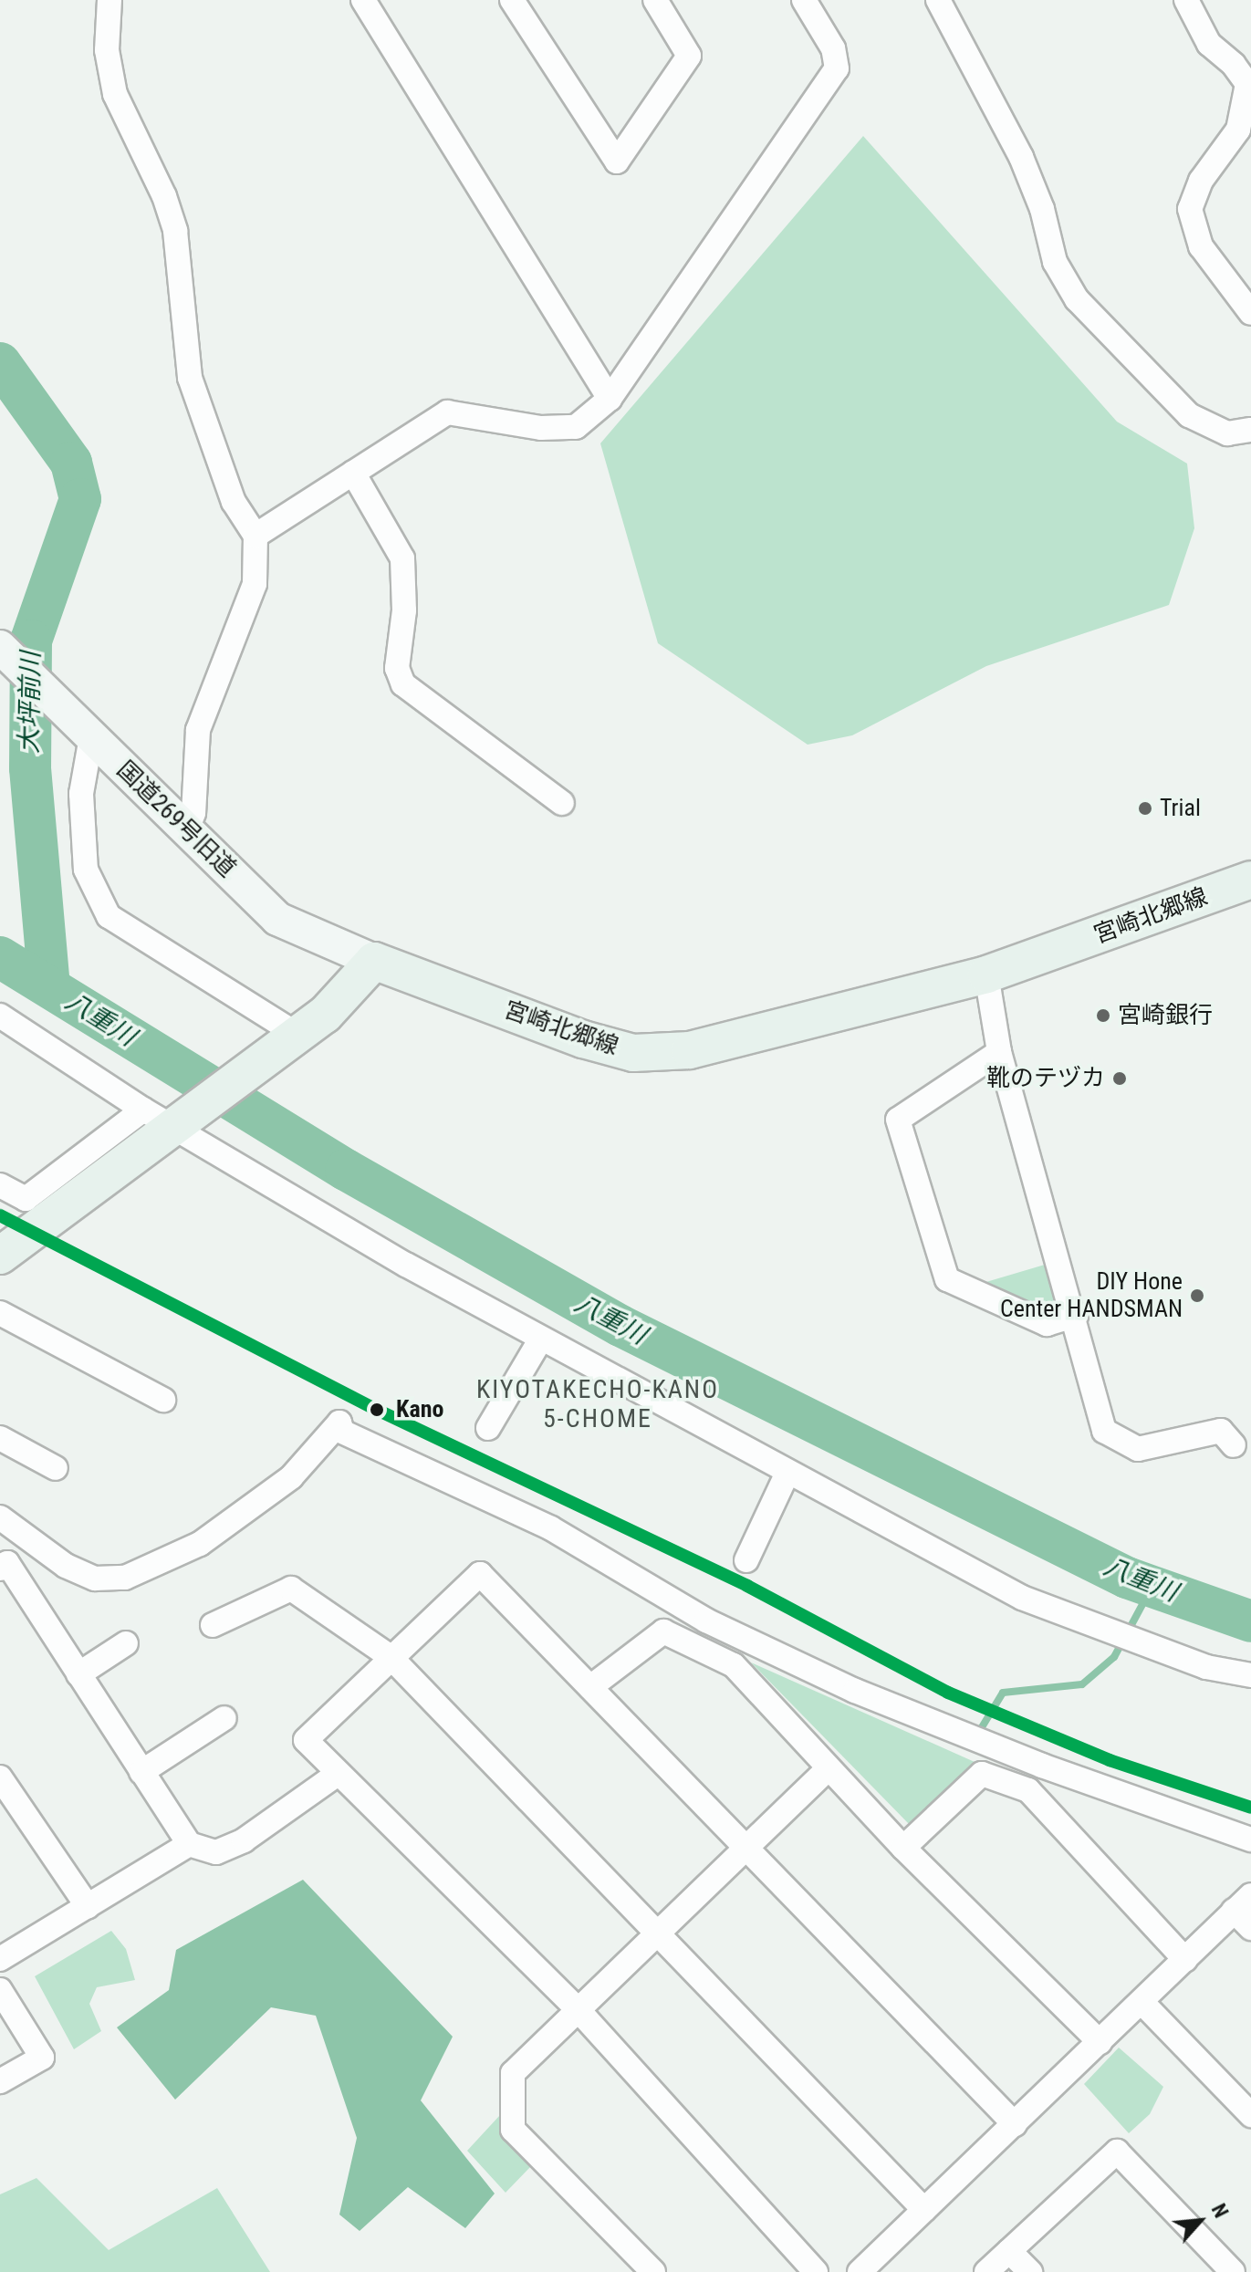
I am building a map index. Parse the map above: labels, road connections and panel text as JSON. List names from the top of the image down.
{
  "streets": {
    "main road": ["宮崎北郷線"],
    "street": ["国道269号旧道"]
  },
  "crossings": [
    ["国道269号旧道", "宮崎北郷線"]
  ],
  "districts": ["KIYOTAKECHO-KANO 5-CHOME"],
  "water": ["大坪前川", "八重川"],
  "places": [
    "Trial",
    "宮崎銀行",
    "靴のテヅカ",
    "DIY Hone Center HANDSMAN",
    "Kano"
  ],
  "north": "top right"
}
